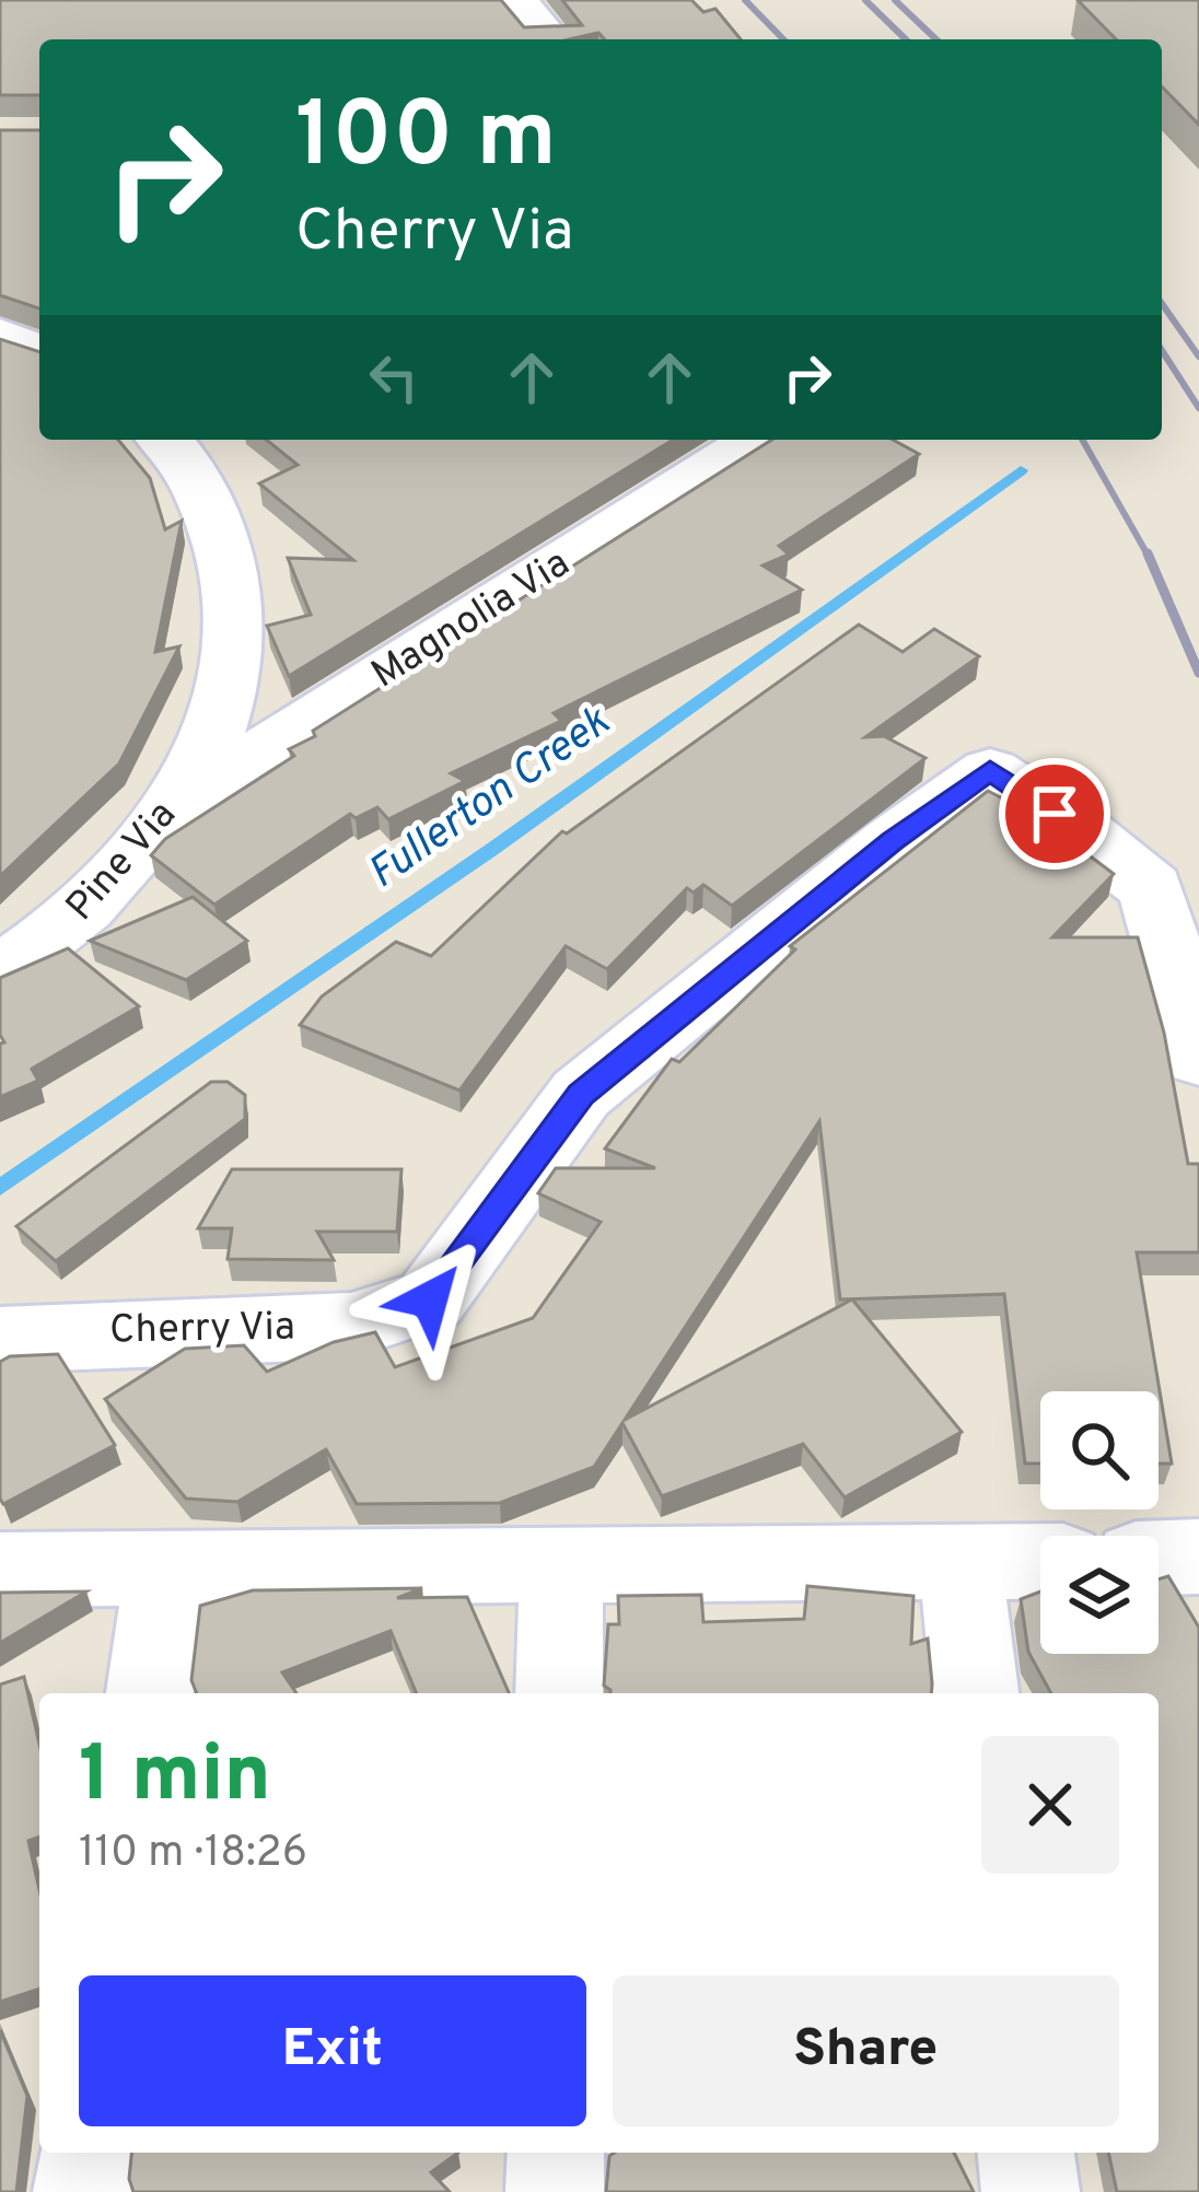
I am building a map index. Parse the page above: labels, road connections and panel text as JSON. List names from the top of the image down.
{
  "streets": {
    "street": ["Magnolia Via", "Pine Via", "Cherry Via"]
  },
  "crossings": [
    ["Magnolia Via", "Pine Via"]
  ],
  "water": ["Fullerton Creek"],
  "page": {
    "turn": ["100 m", "Cherry Via"],
    "heading": ["1 min", "110 m · 18:26"],
    "buttons": ["Exit", "Share"]
  }
}
